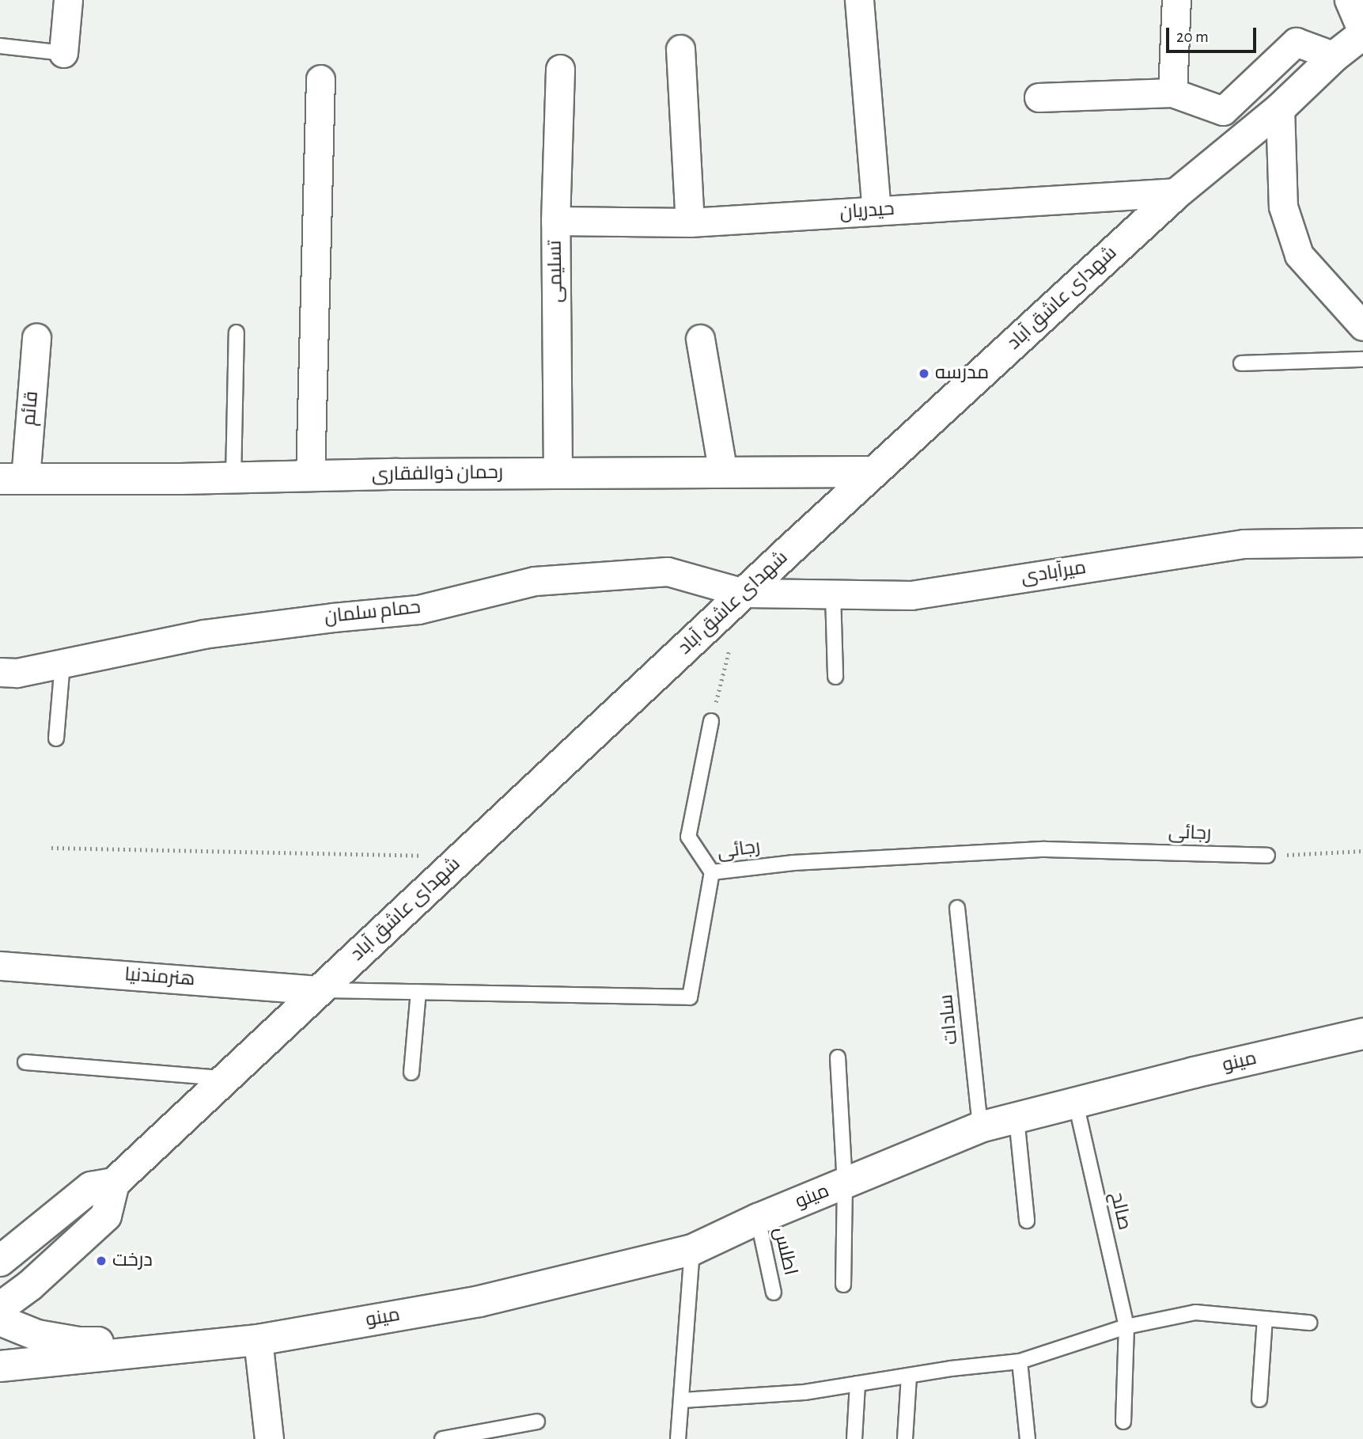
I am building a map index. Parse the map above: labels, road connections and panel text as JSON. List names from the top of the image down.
{
  "streets": {
    "street": [
      "حیدریان",
      "تسلیمی",
      "شهدای عاشق آباد",
      "قائم",
      "رحمان ذوالفقاری",
      "میرآبادی",
      "حمام سلمان",
      "هنرمندنیا",
      "مینو"
    ],
    "lane": [
      "رجائی",
      "سادات",
      "صالح",
      "اطلس"
    ]
  },
  "crossings": [
    ["حیدریان", "تسلیمی"],
    ["حیدریان", "شهدای عاشق آباد"],
    ["تسلیمی", "رحمان ذوالفقاری"],
    ["شهدای عاشق آباد", "رحمان ذوالفقاری"],
    ["شهدای عاشق آباد", "میرآبادی"],
    ["شهدای عاشق آباد", "حمام سلمان"],
    ["شهدای عاشق آباد", "رجائی"],
    ["شهدای عاشق آباد", "هنرمندنیا"],
    ["قائم", "رحمان ذوالفقاری"],
    ["میرآبادی", "حمام سلمان"],
    ["رجائی", "هنرمندنیا"],
    ["سادات", "مینو"],
    ["مینو", "صالح"],
    ["مینو", "اطلس"]
  ],
  "places": ["مدرسه", "درخت"],
  "scale_bar": "20 m"
}
